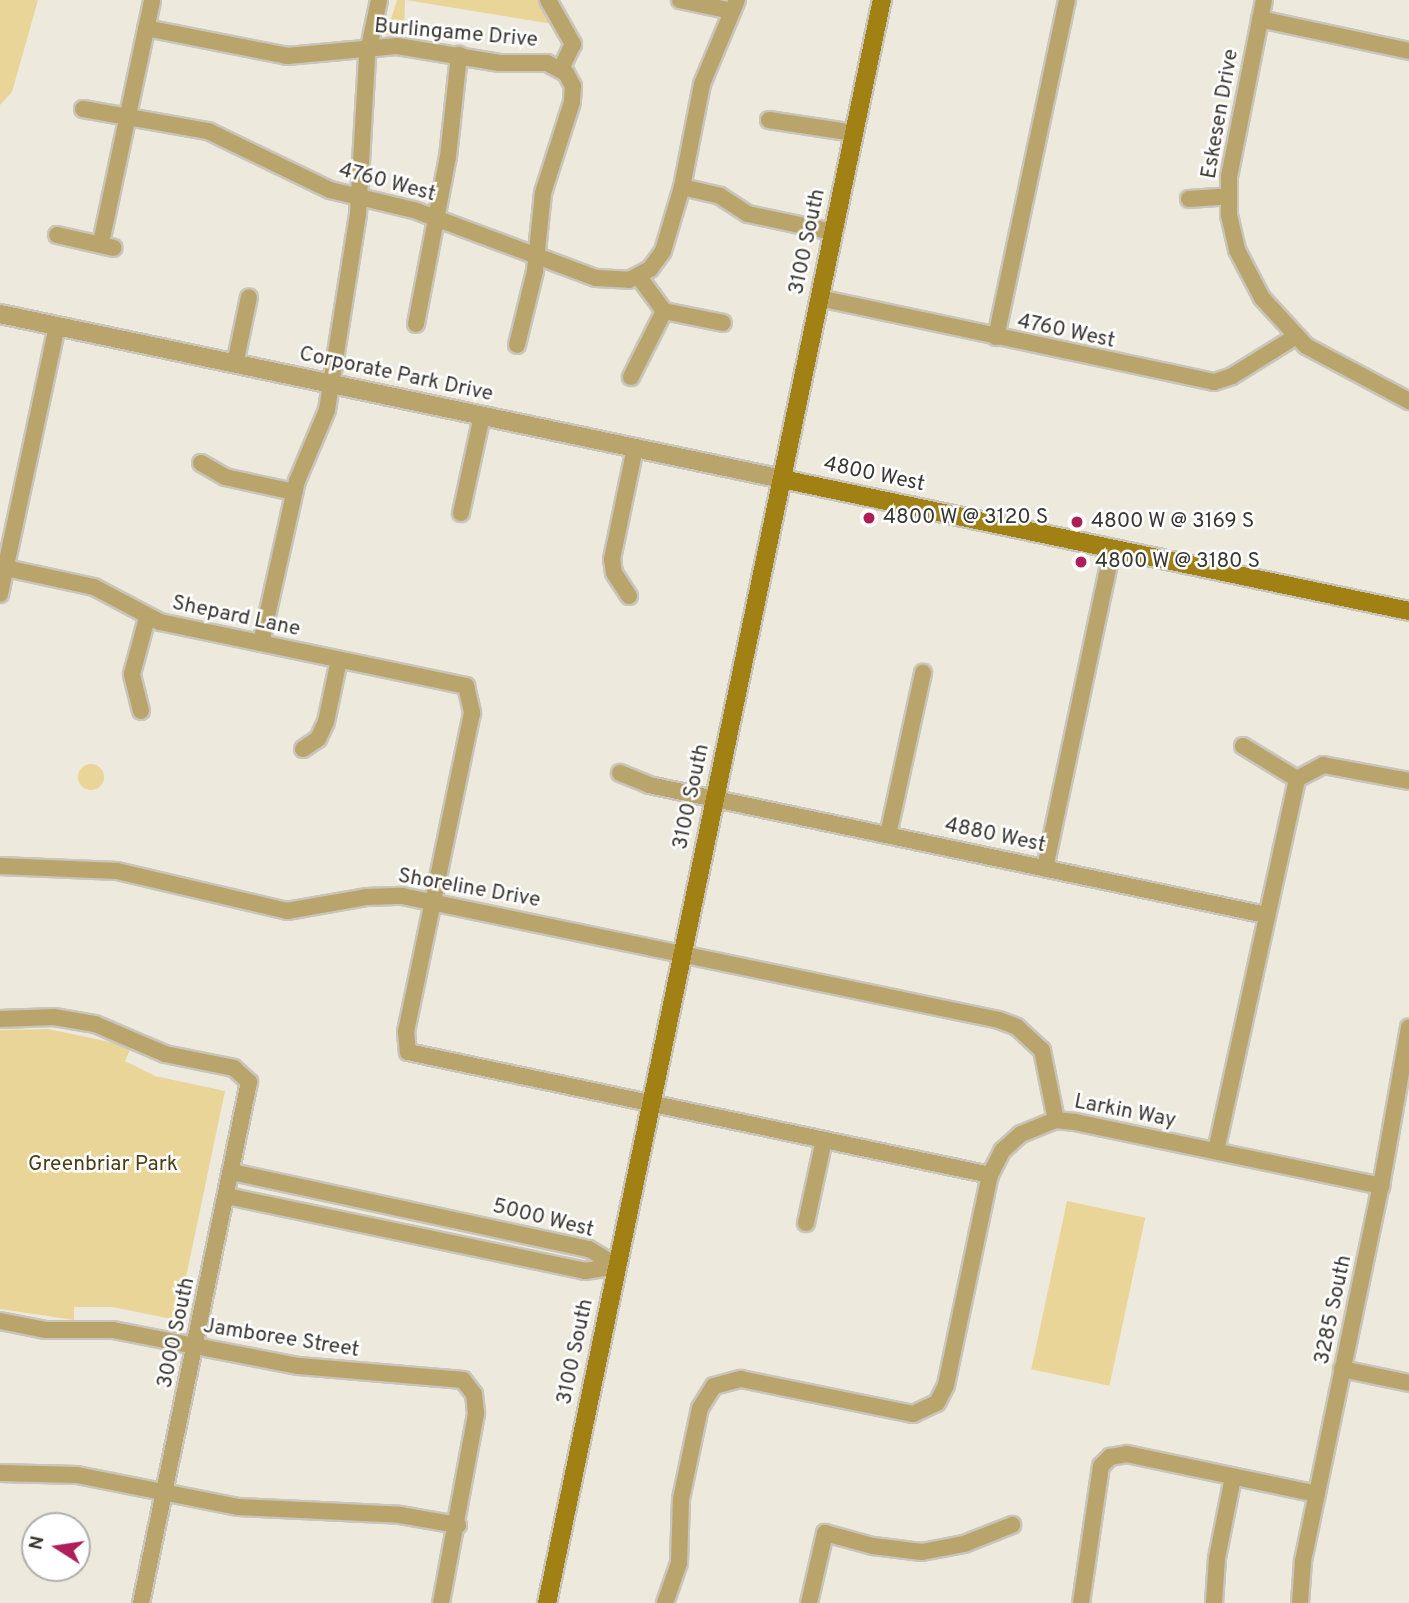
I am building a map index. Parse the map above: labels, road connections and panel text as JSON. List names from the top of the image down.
{
  "streets": {
    "main road": ["3100 South", "4800 West"],
    "street": [
      "Burlingame Drive",
      "Eskesen Drive",
      "4760 West",
      "Corporate Park Drive",
      "Shepard Lane",
      "4880 West",
      "Shoreline Drive",
      "Larkin Way",
      "5000 West",
      "3285 South",
      "3000 South",
      "Jamboree Street"
    ]
  },
  "crossings": [
    ["Burlingame Drive", "4760 West"],
    ["Eskesen Drive", "4760 West"],
    ["4760 West", "3100 South"],
    ["3100 South", "Corporate Park Drive"],
    ["3100 South", "4800 West"],
    ["3100 South", "4880 West"],
    ["3100 South", "Shoreline Drive"],
    ["3100 South", "5000 West"],
    ["Corporate Park Drive", "4800 West"],
    ["Shepard Lane", "Shoreline Drive"],
    ["Shoreline Drive", "Larkin Way"],
    ["Larkin Way", "3285 South"],
    ["5000 West", "3000 South"],
    ["3000 South", "Jamboree Street"]
  ],
  "parks": ["Greenbriar Park"],
  "places": ["4800 W @ 3120 S", "4800 W @ 3169 S", "4800 W @ 3180 S"],
  "north": "left"
}
